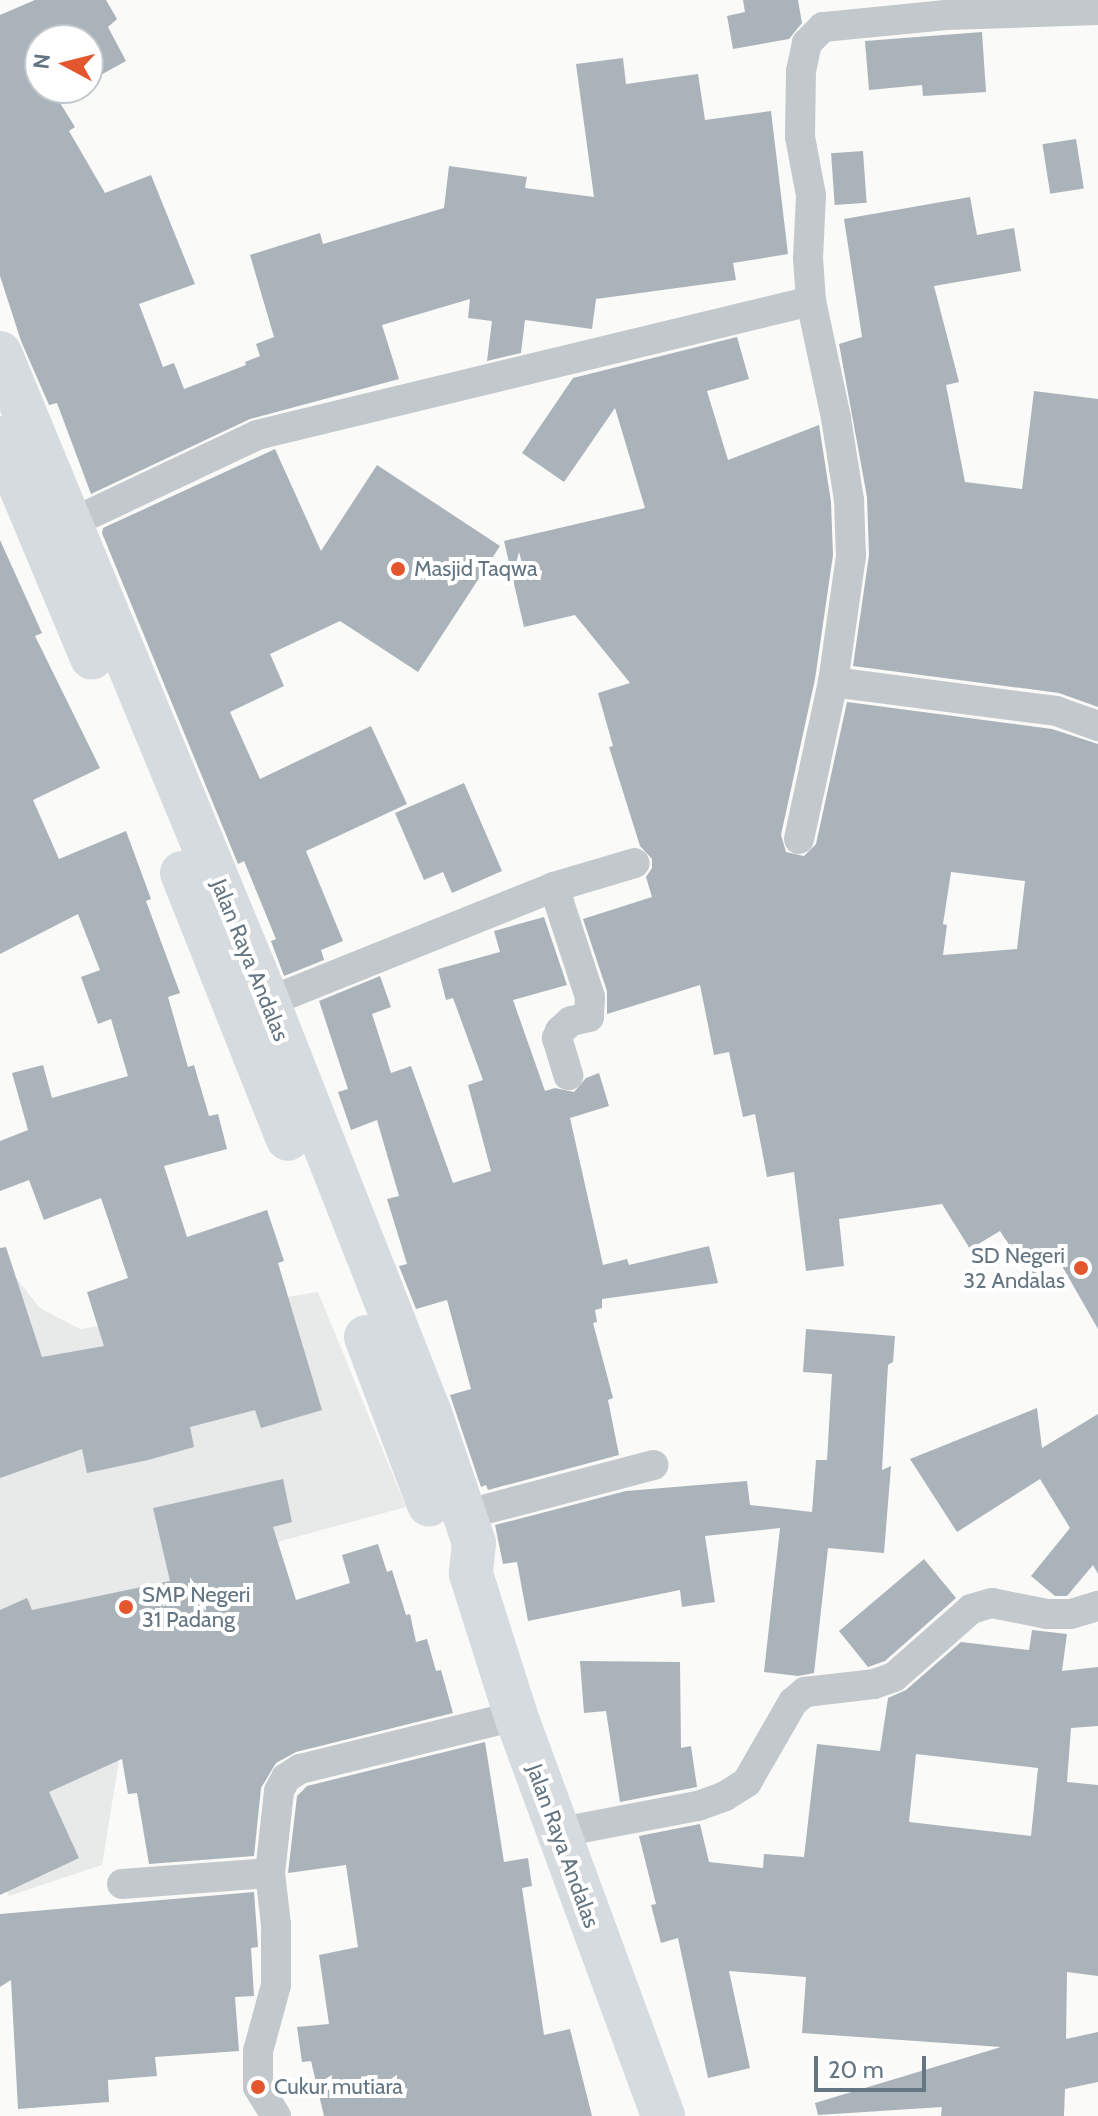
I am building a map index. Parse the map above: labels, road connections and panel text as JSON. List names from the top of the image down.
{
  "streets": {
    "main road": ["Jalan Raya Andalas"]
  },
  "places": [
    "Masjid Taqwa",
    "SD Negeri 32 Andalas",
    "SMP Negeri 31 Padang",
    "Cukur mutiara"
  ],
  "scale_bar": "20 m",
  "north": "left"
}
